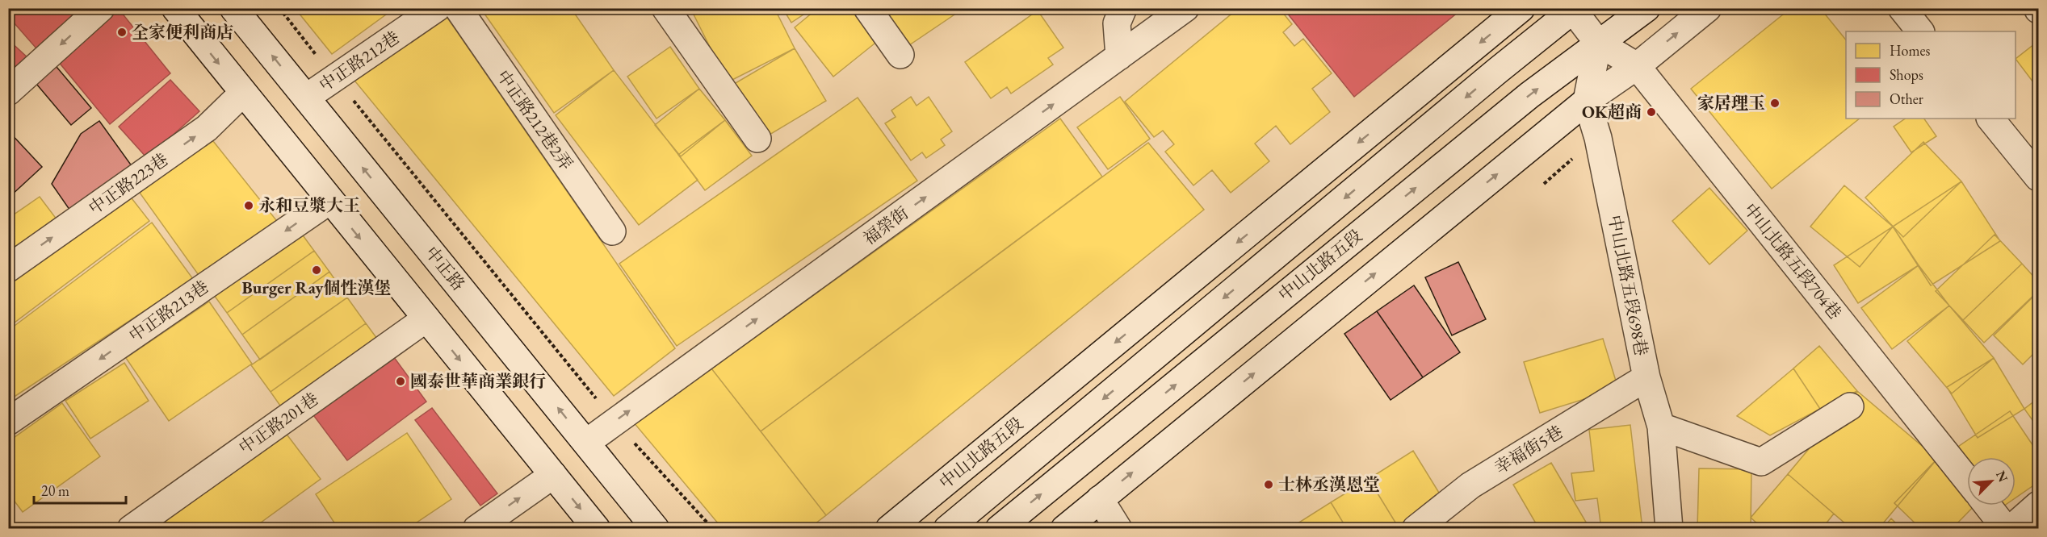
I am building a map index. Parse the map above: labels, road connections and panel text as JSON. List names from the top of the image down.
{
  "streets": {
    "street": [
      "中正路212巷",
      "中正路212巷2弄",
      "中正路223巷",
      "福榮街",
      "中山北路五段704巷",
      "中山北路五段",
      "中正路",
      "中山北路五段698巷",
      "中正路213巷",
      "中正路201巷",
      "幸福街5巷"
    ]
  },
  "crossings": [
    ["中正路212巷", "中正路"],
    ["福榮街", "中正路"],
    ["中山北路五段704巷", "中山北路五段"],
    ["中山北路五段704巷", "中山北路五段698巷"],
    ["中山北路五段", "中山北路五段698巷"],
    ["中山北路五段698巷", "幸福街5巷"]
  ],
  "one_way": ["福榮街", "中正路213巷"],
  "places": [
    "全家便利商店",
    "家居理玉",
    "OK超商",
    "永和豆漿大王",
    "Burger Ray個性漢堡",
    "國泰世華商業銀行",
    "士林丞漢恩堂"
  ],
  "legend": ["Homes", "Shops", "Other"],
  "scale_bar": "20 m",
  "north": "top right"
}
